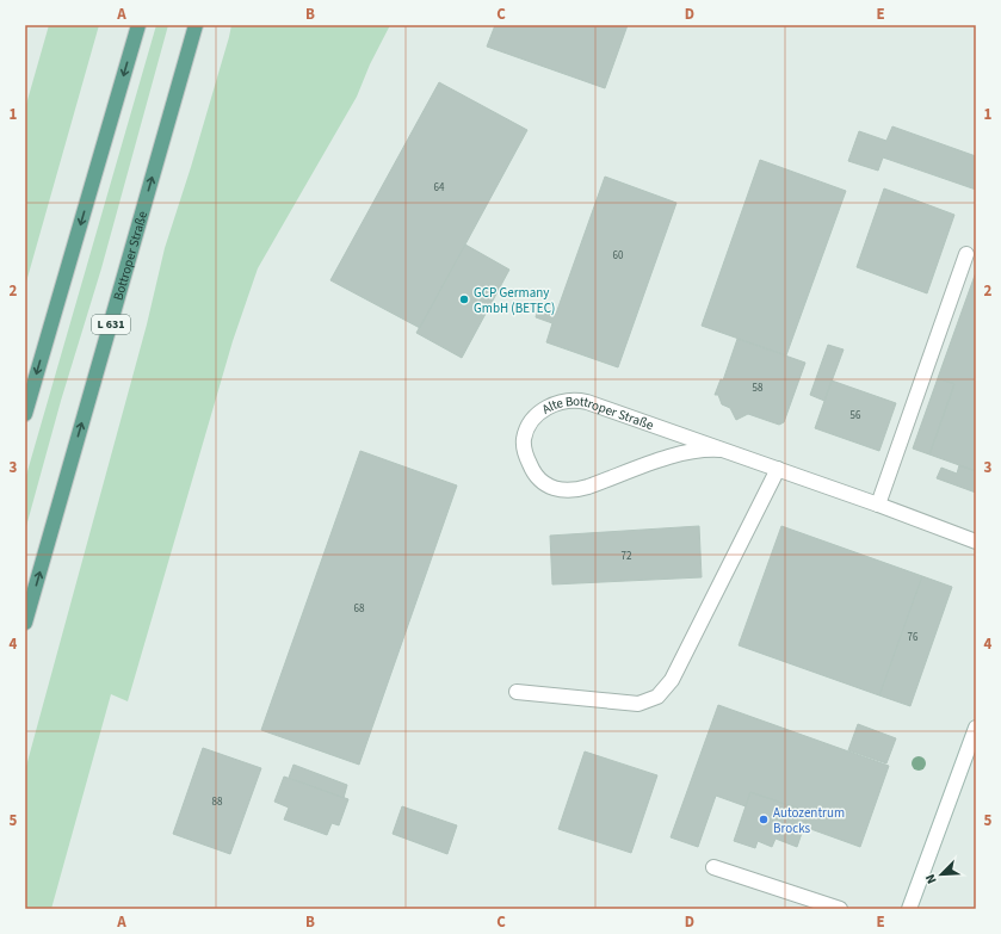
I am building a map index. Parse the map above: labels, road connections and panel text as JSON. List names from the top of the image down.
{
  "streets": {
    "main road": ["Bottroper Straße", "L 631"],
    "street": ["Alte Bottroper Straße"]
  },
  "places": ["GCP Germany GmbH (BETEC)", "Autozentrum Brocks"],
  "house_numbers": [
    "64",
    "60",
    "58",
    "56",
    "72",
    "68",
    "76",
    "88"
  ],
  "north": "bottom left",
  "grid": {
    "columns": [
      "A",
      "B",
      "C",
      "D",
      "E"
    ],
    "rows": [
      "1",
      "2",
      "3",
      "4",
      "5"
    ]
  }
}
